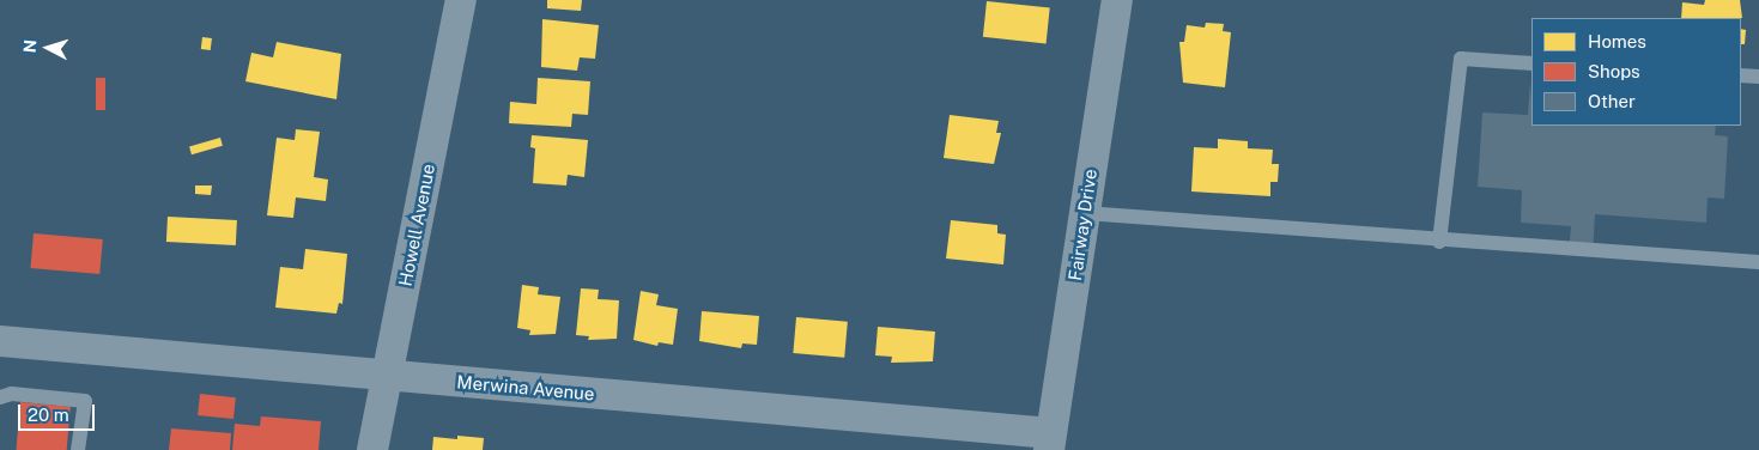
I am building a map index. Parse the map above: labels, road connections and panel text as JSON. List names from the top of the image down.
{
  "streets": {
    "street": ["Howell Avenue", "Fairway Drive", "Merwina Avenue"]
  },
  "crossings": [
    ["Howell Avenue", "Merwina Avenue"],
    ["Fairway Drive", "Merwina Avenue"]
  ],
  "legend": ["Homes", "Shops", "Other"],
  "scale_bar": "20 m",
  "north": "left"
}
